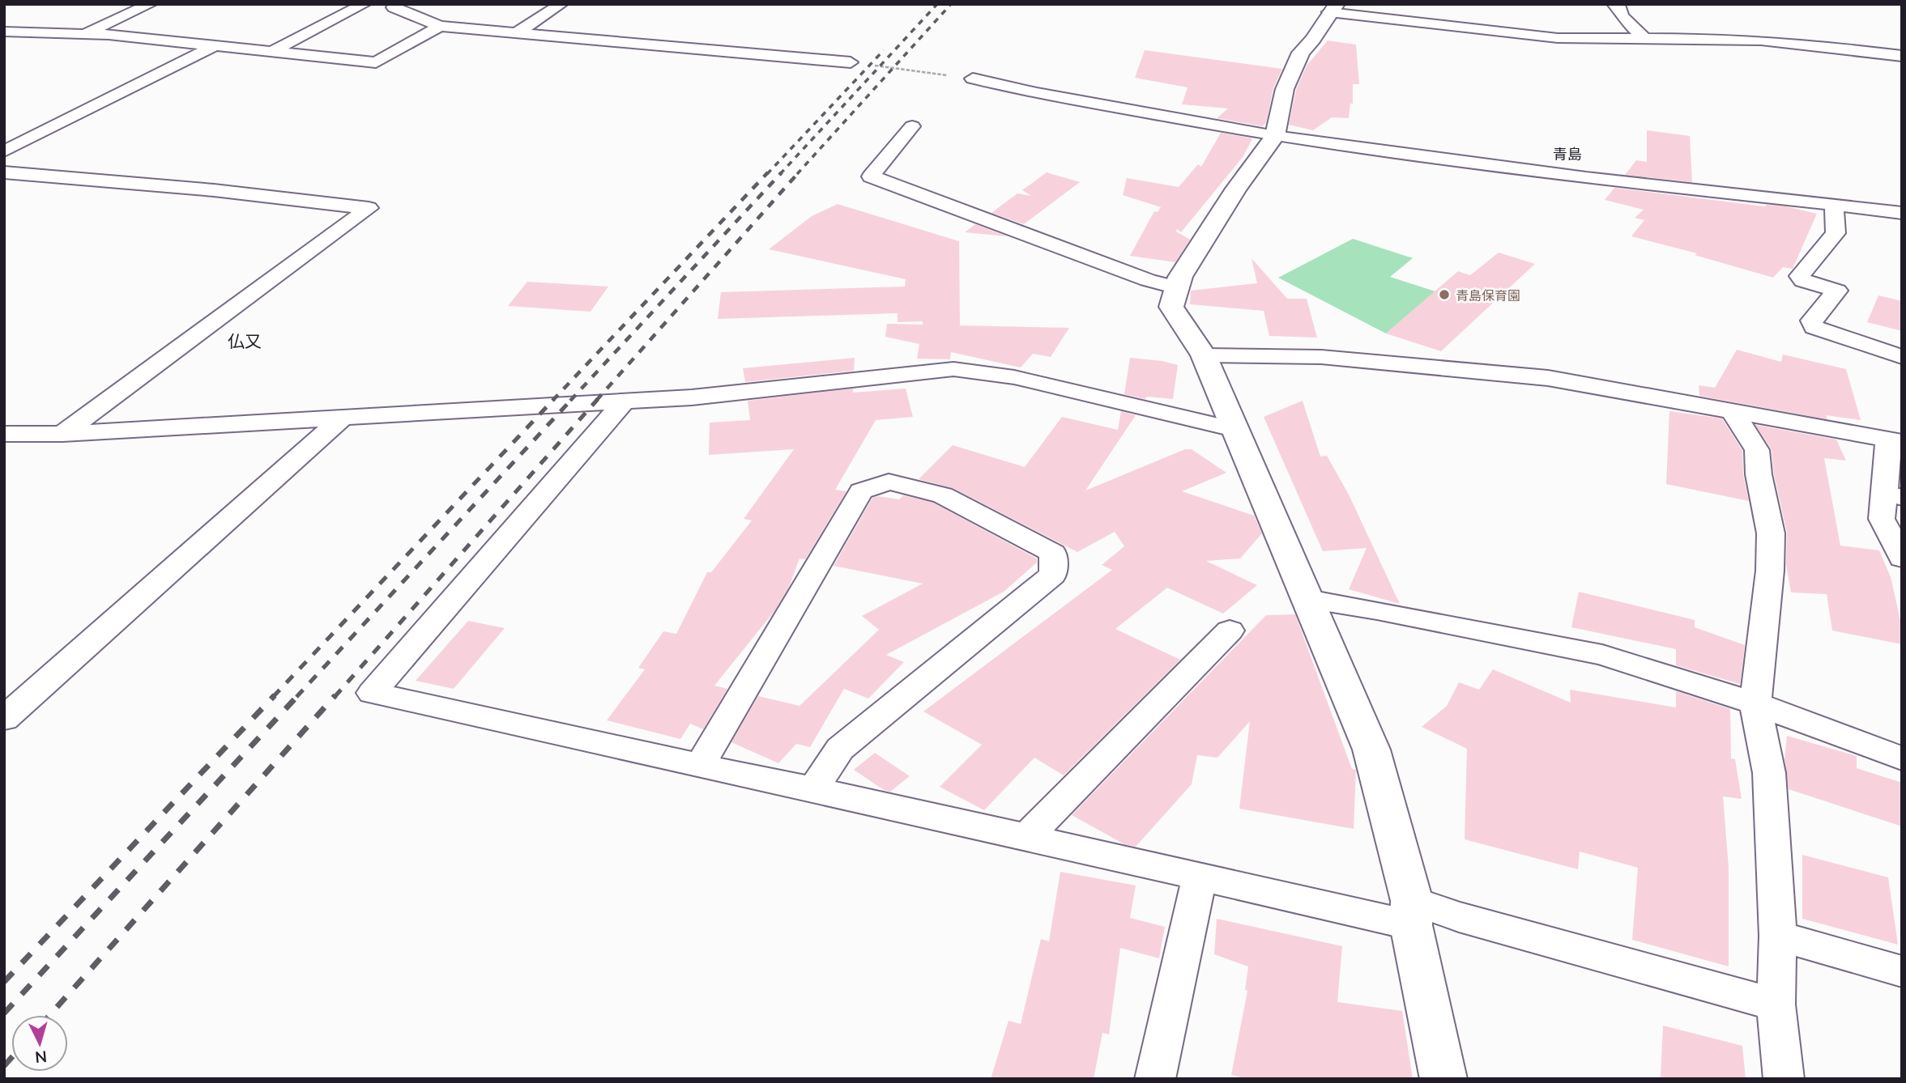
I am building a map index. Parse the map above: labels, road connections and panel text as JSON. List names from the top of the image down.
{
  "districts": ["青島", "仏又"],
  "places": ["青島保育園"],
  "north": "bottom"
}
